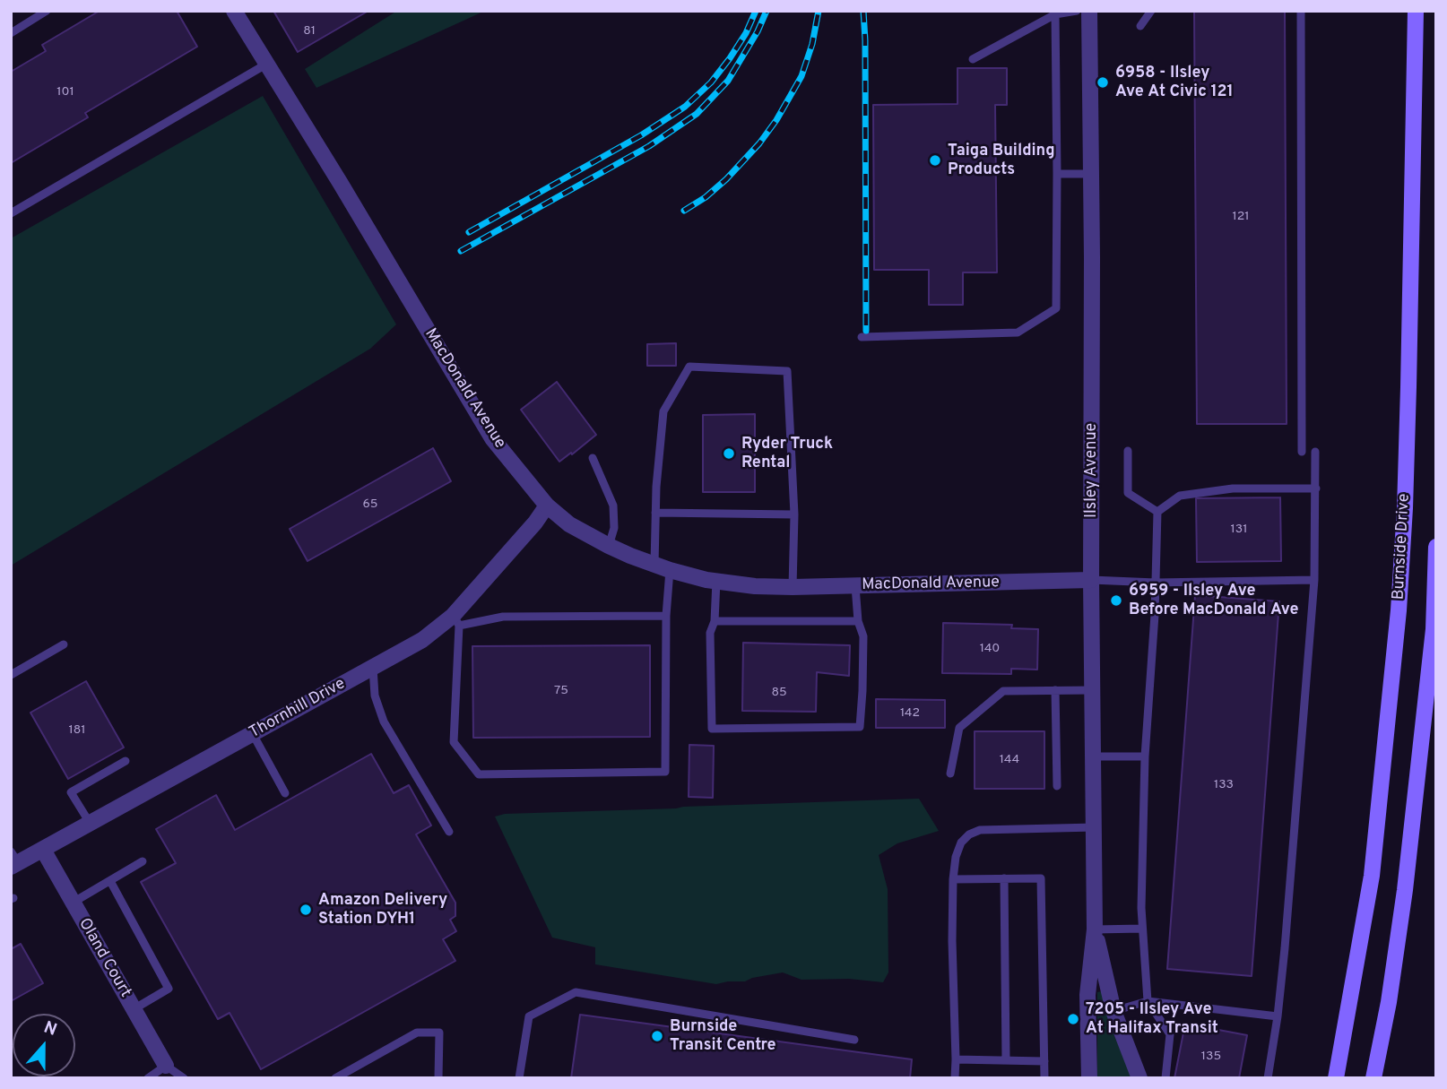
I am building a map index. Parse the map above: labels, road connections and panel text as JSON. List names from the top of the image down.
{
  "streets": {
    "main road": ["Burnside Drive"],
    "street": [
      "MacDonald Avenue",
      "Ilsley Avenue",
      "Thornhill Drive",
      "Oland Court"
    ]
  },
  "crossings": [
    ["MacDonald Avenue", "Ilsley Avenue"],
    ["MacDonald Avenue", "Thornhill Drive"],
    ["Thornhill Drive", "Oland Court"]
  ],
  "places": [
    "6958 - Ilsley Ave At Civic 121",
    "Taiga Building Products",
    "Ryder Truck Rental",
    "6959 - Ilsley Ave Before MacDonald Ave",
    "Amazon Delivery Station DYH1",
    "7205 - Ilsley Ave At Halifax Transit",
    "Burnside Transit Centre"
  ],
  "house_numbers": [
    "81",
    "101",
    "121",
    "65",
    "131",
    "140",
    "75",
    "85",
    "142",
    "181",
    "144",
    "133",
    "135"
  ],
  "north": "top"
}
